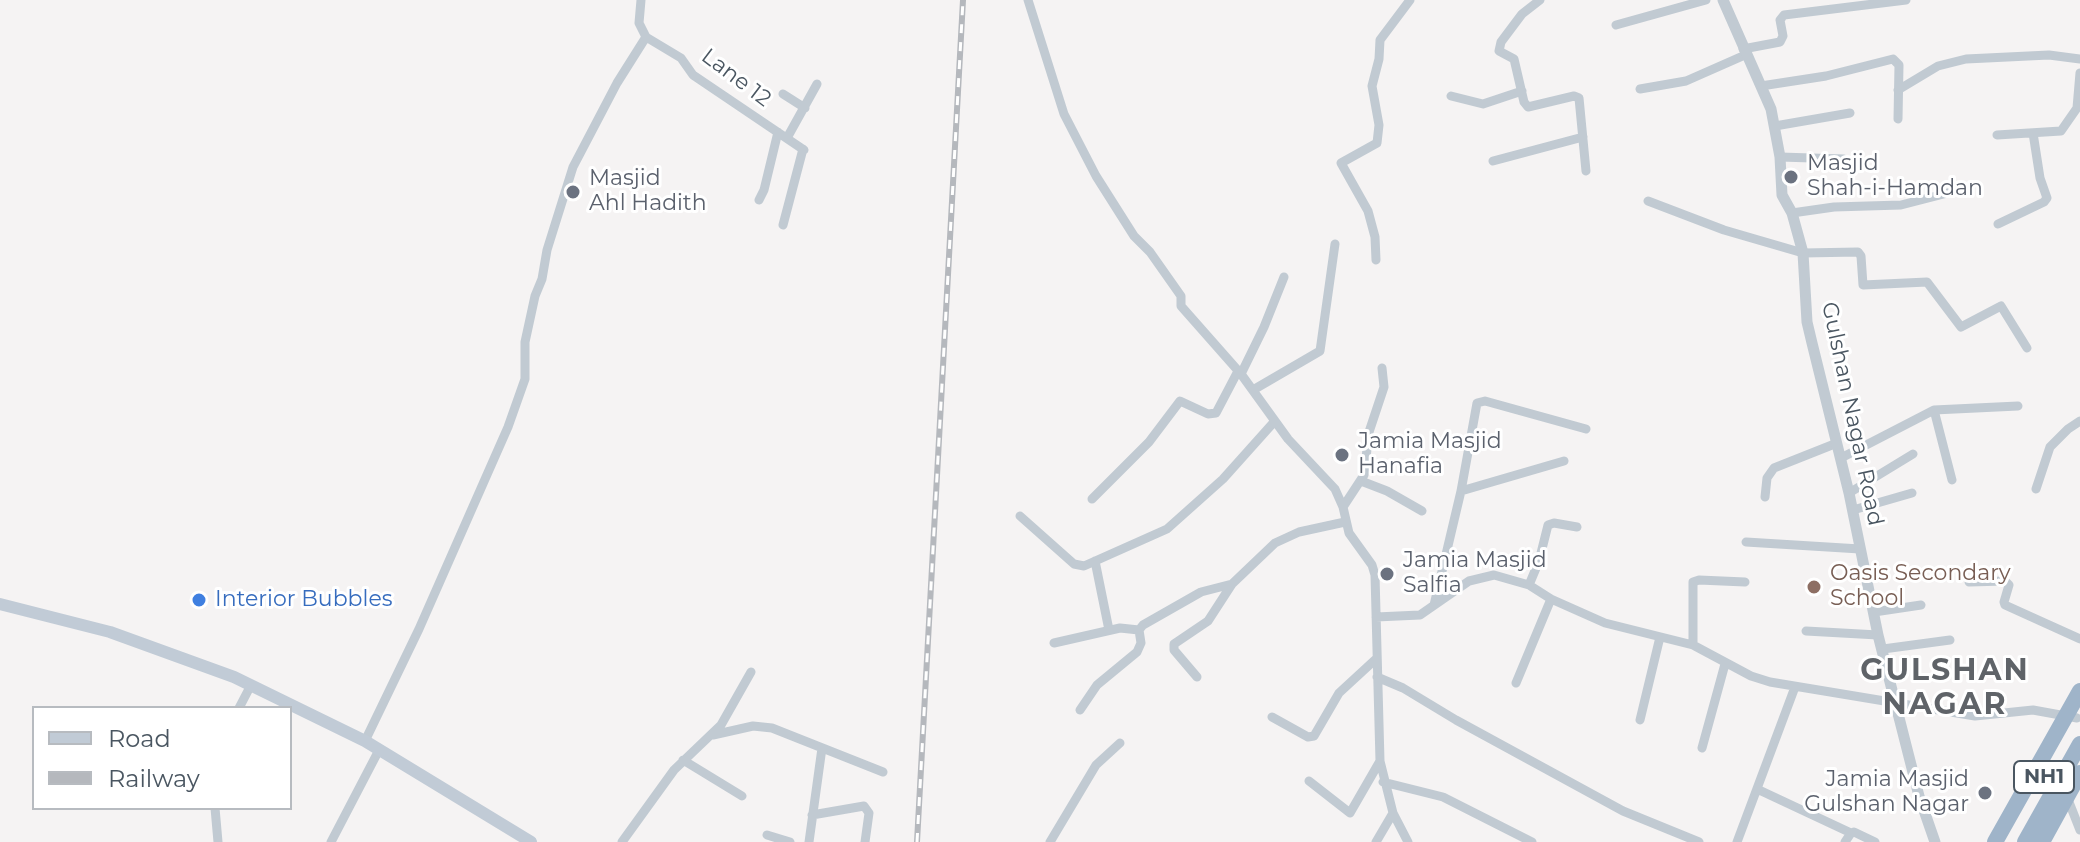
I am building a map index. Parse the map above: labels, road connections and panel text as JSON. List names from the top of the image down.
{
  "streets": {
    "highway": ["NH1"],
    "street": ["Lane 12", "Gulshan Nagar Road"]
  },
  "districts": ["GULSHAN NAGAR"],
  "places": [
    "Masjid Shah-i-Hamdan",
    "Masjid Ahl Hadith",
    "Jamia Masjid Hanafia",
    "Jamia Masjid Salfia",
    "Oasis Secondary School",
    "Interior Bubbles",
    "Jamia Masjid Gulshan Nagar"
  ],
  "legend": ["Road", "Railway"]
}
